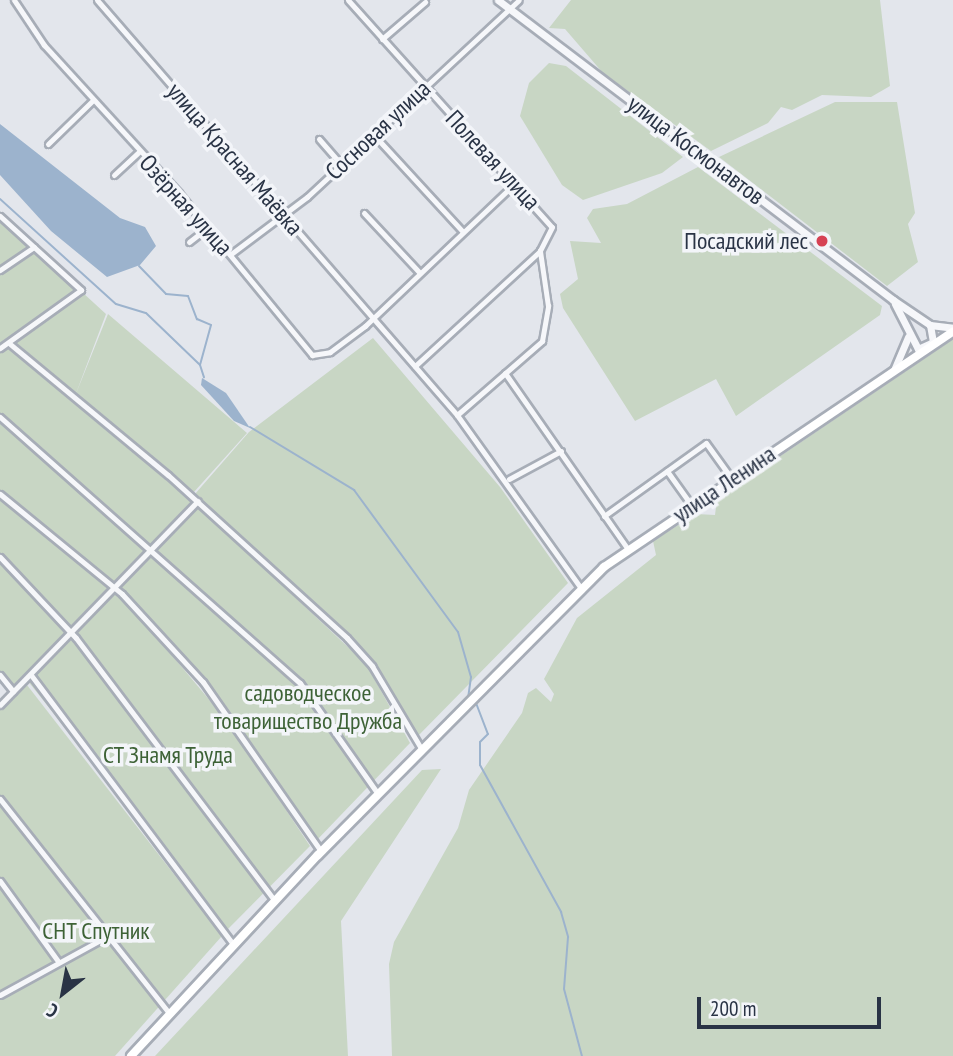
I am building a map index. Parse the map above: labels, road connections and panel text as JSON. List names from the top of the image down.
{
  "streets": {
    "main road": ["улица Ленина"],
    "street": [
      "Сосновая улица",
      "улица Космонавтов",
      "улица Красная Маёвка",
      "Полевая улица",
      "Озёрная улица"
    ]
  },
  "crossings": [
    ["Сосновая улица", "улица Космонавтов"],
    ["Сосновая улица", "улица Красная Маёвка"],
    ["Сосновая улица", "Полевая улица"],
    ["Сосновая улица", "Озёрная улица"],
    ["улица Красная Маёвка", "Озёрная улица"],
    ["улица Красная Маёвка", "улица Ленина"]
  ],
  "parks": ["садоводческое товарищество Дружба", "СТ Знамя Труда", "СНТ Спутник"],
  "places": ["Посадский лес"],
  "scale_bar": "200 m",
  "north": "bottom left"
}
